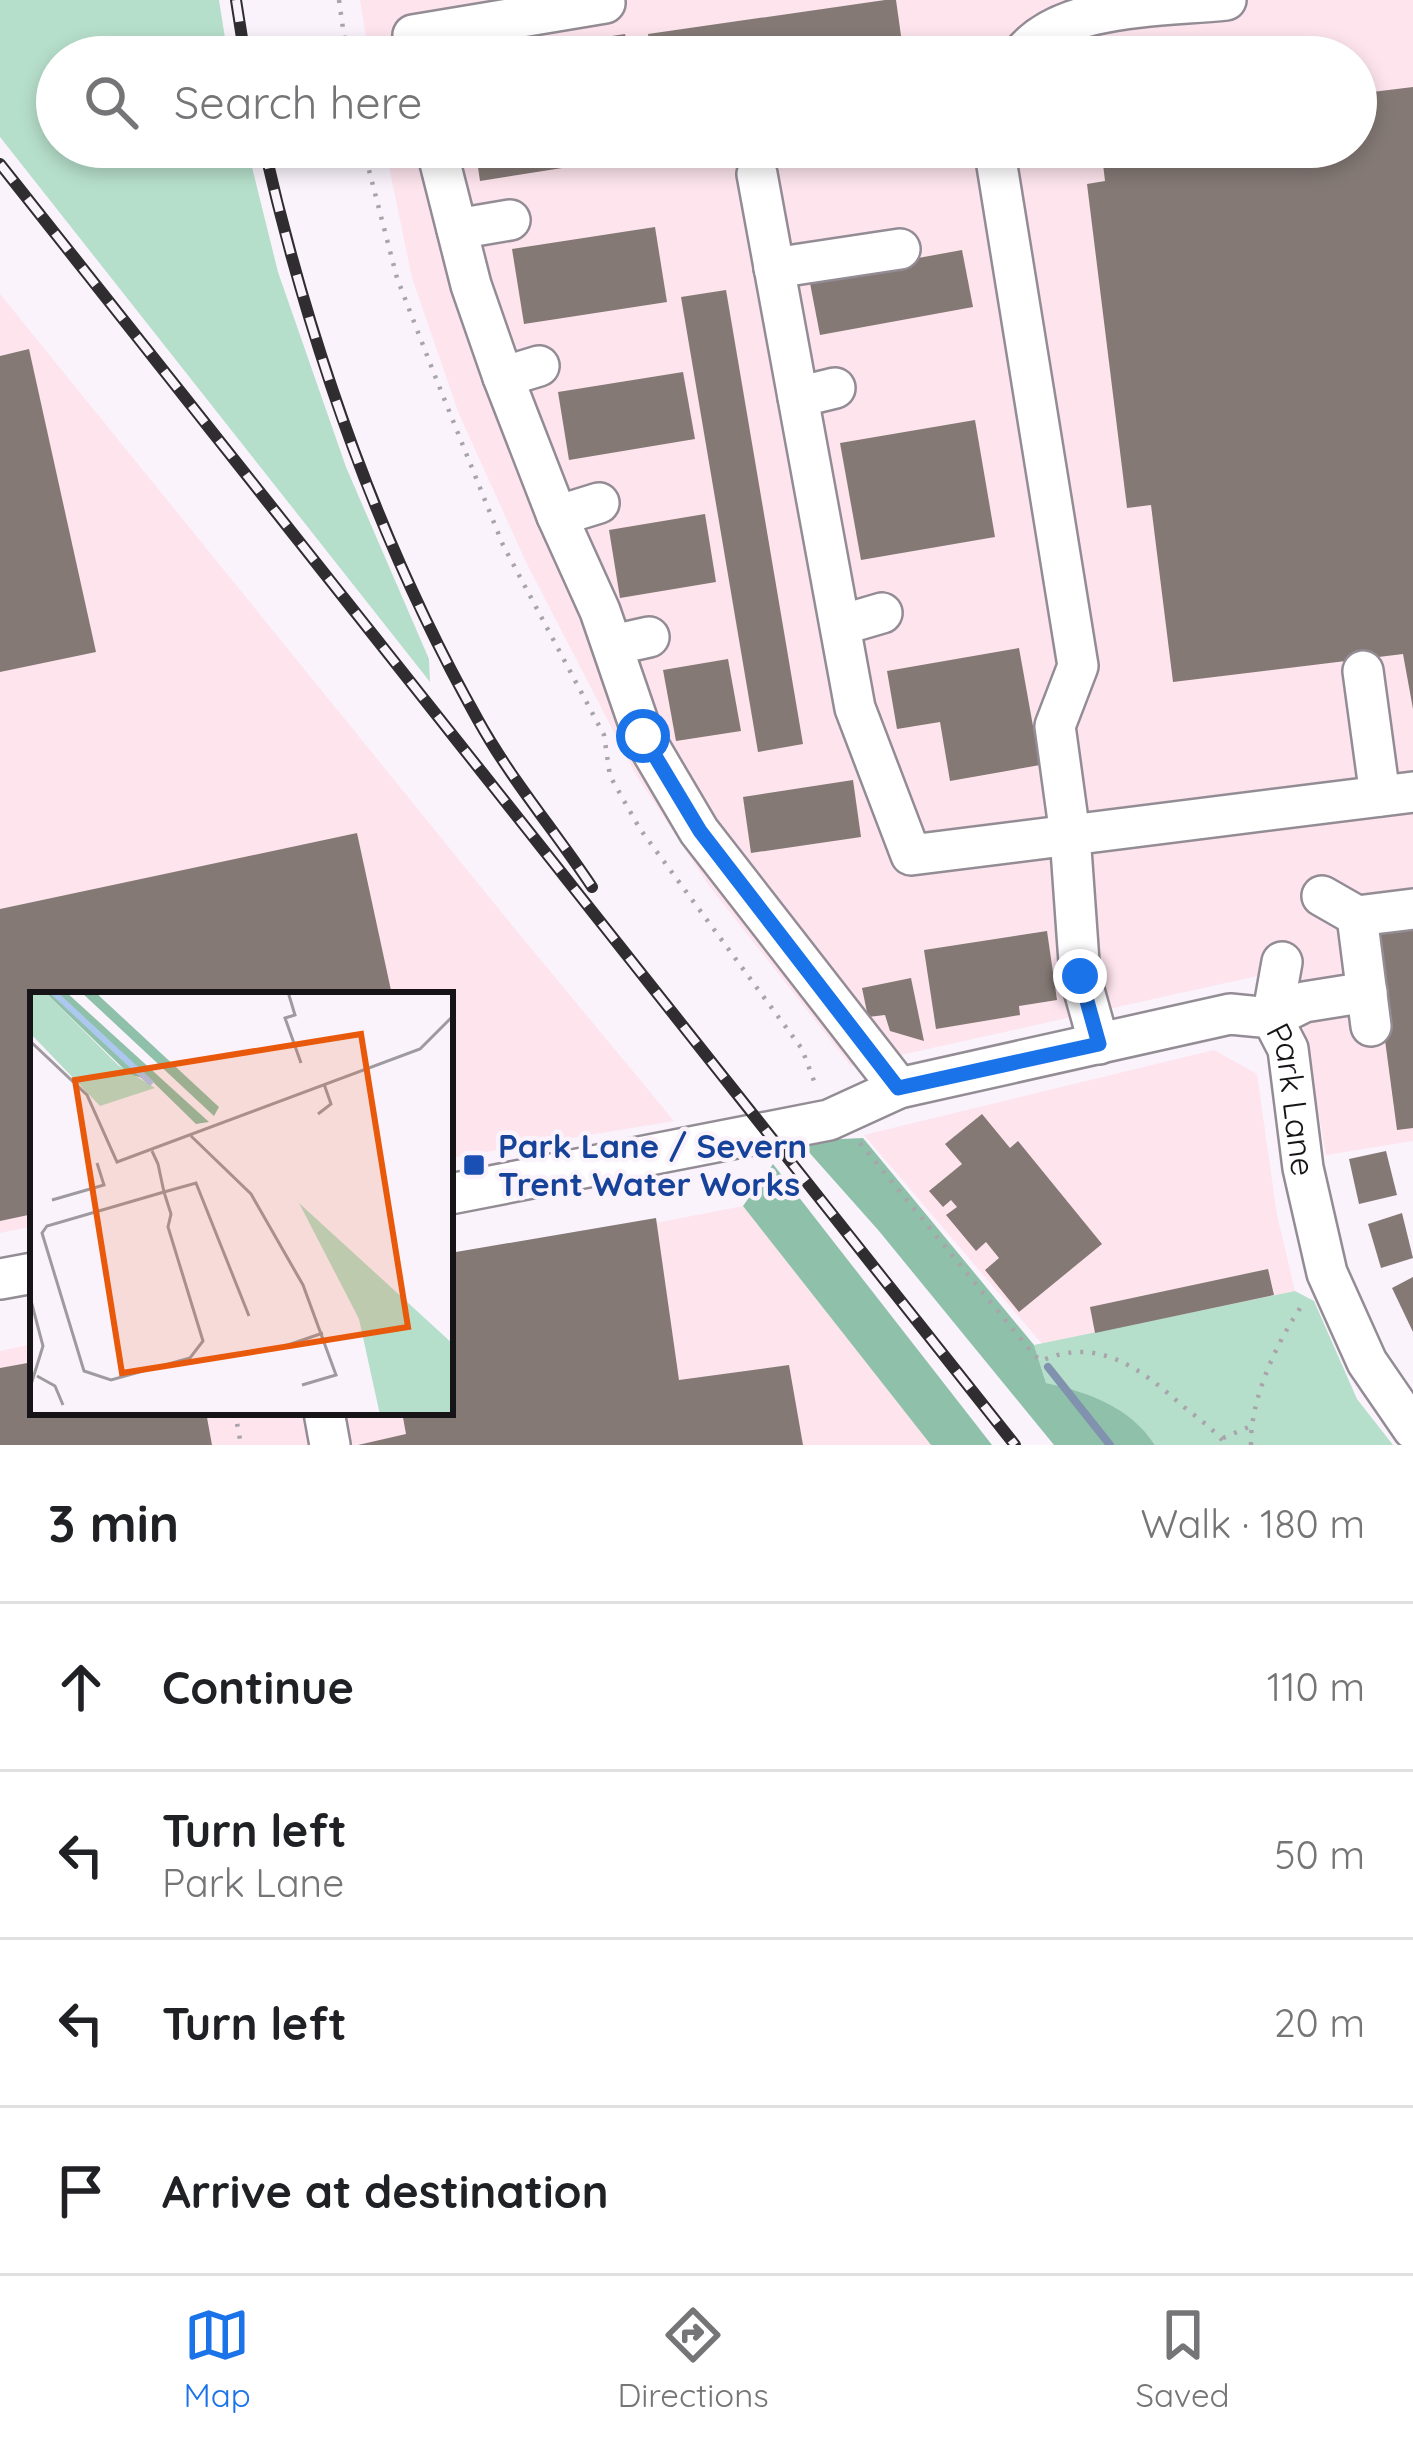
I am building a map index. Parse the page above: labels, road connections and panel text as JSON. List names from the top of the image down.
{
  "streets": {
    "street": ["Park Lane"]
  },
  "places": {
    "transit": ["Park Lane / Severn Trent Water Works"]
  },
  "page": {
    "search": "Search here",
    "heading": ["3 min", "Walk · 180 m"],
    "list": [
      ["Continue", "110 m"],
      ["Turn left", "Park Lane", "50 m"],
      ["Turn left", "20 m"],
      "Arrive at destination"
    ],
    "nav": ["Map", "Directions", "Saved"]
  }
}
